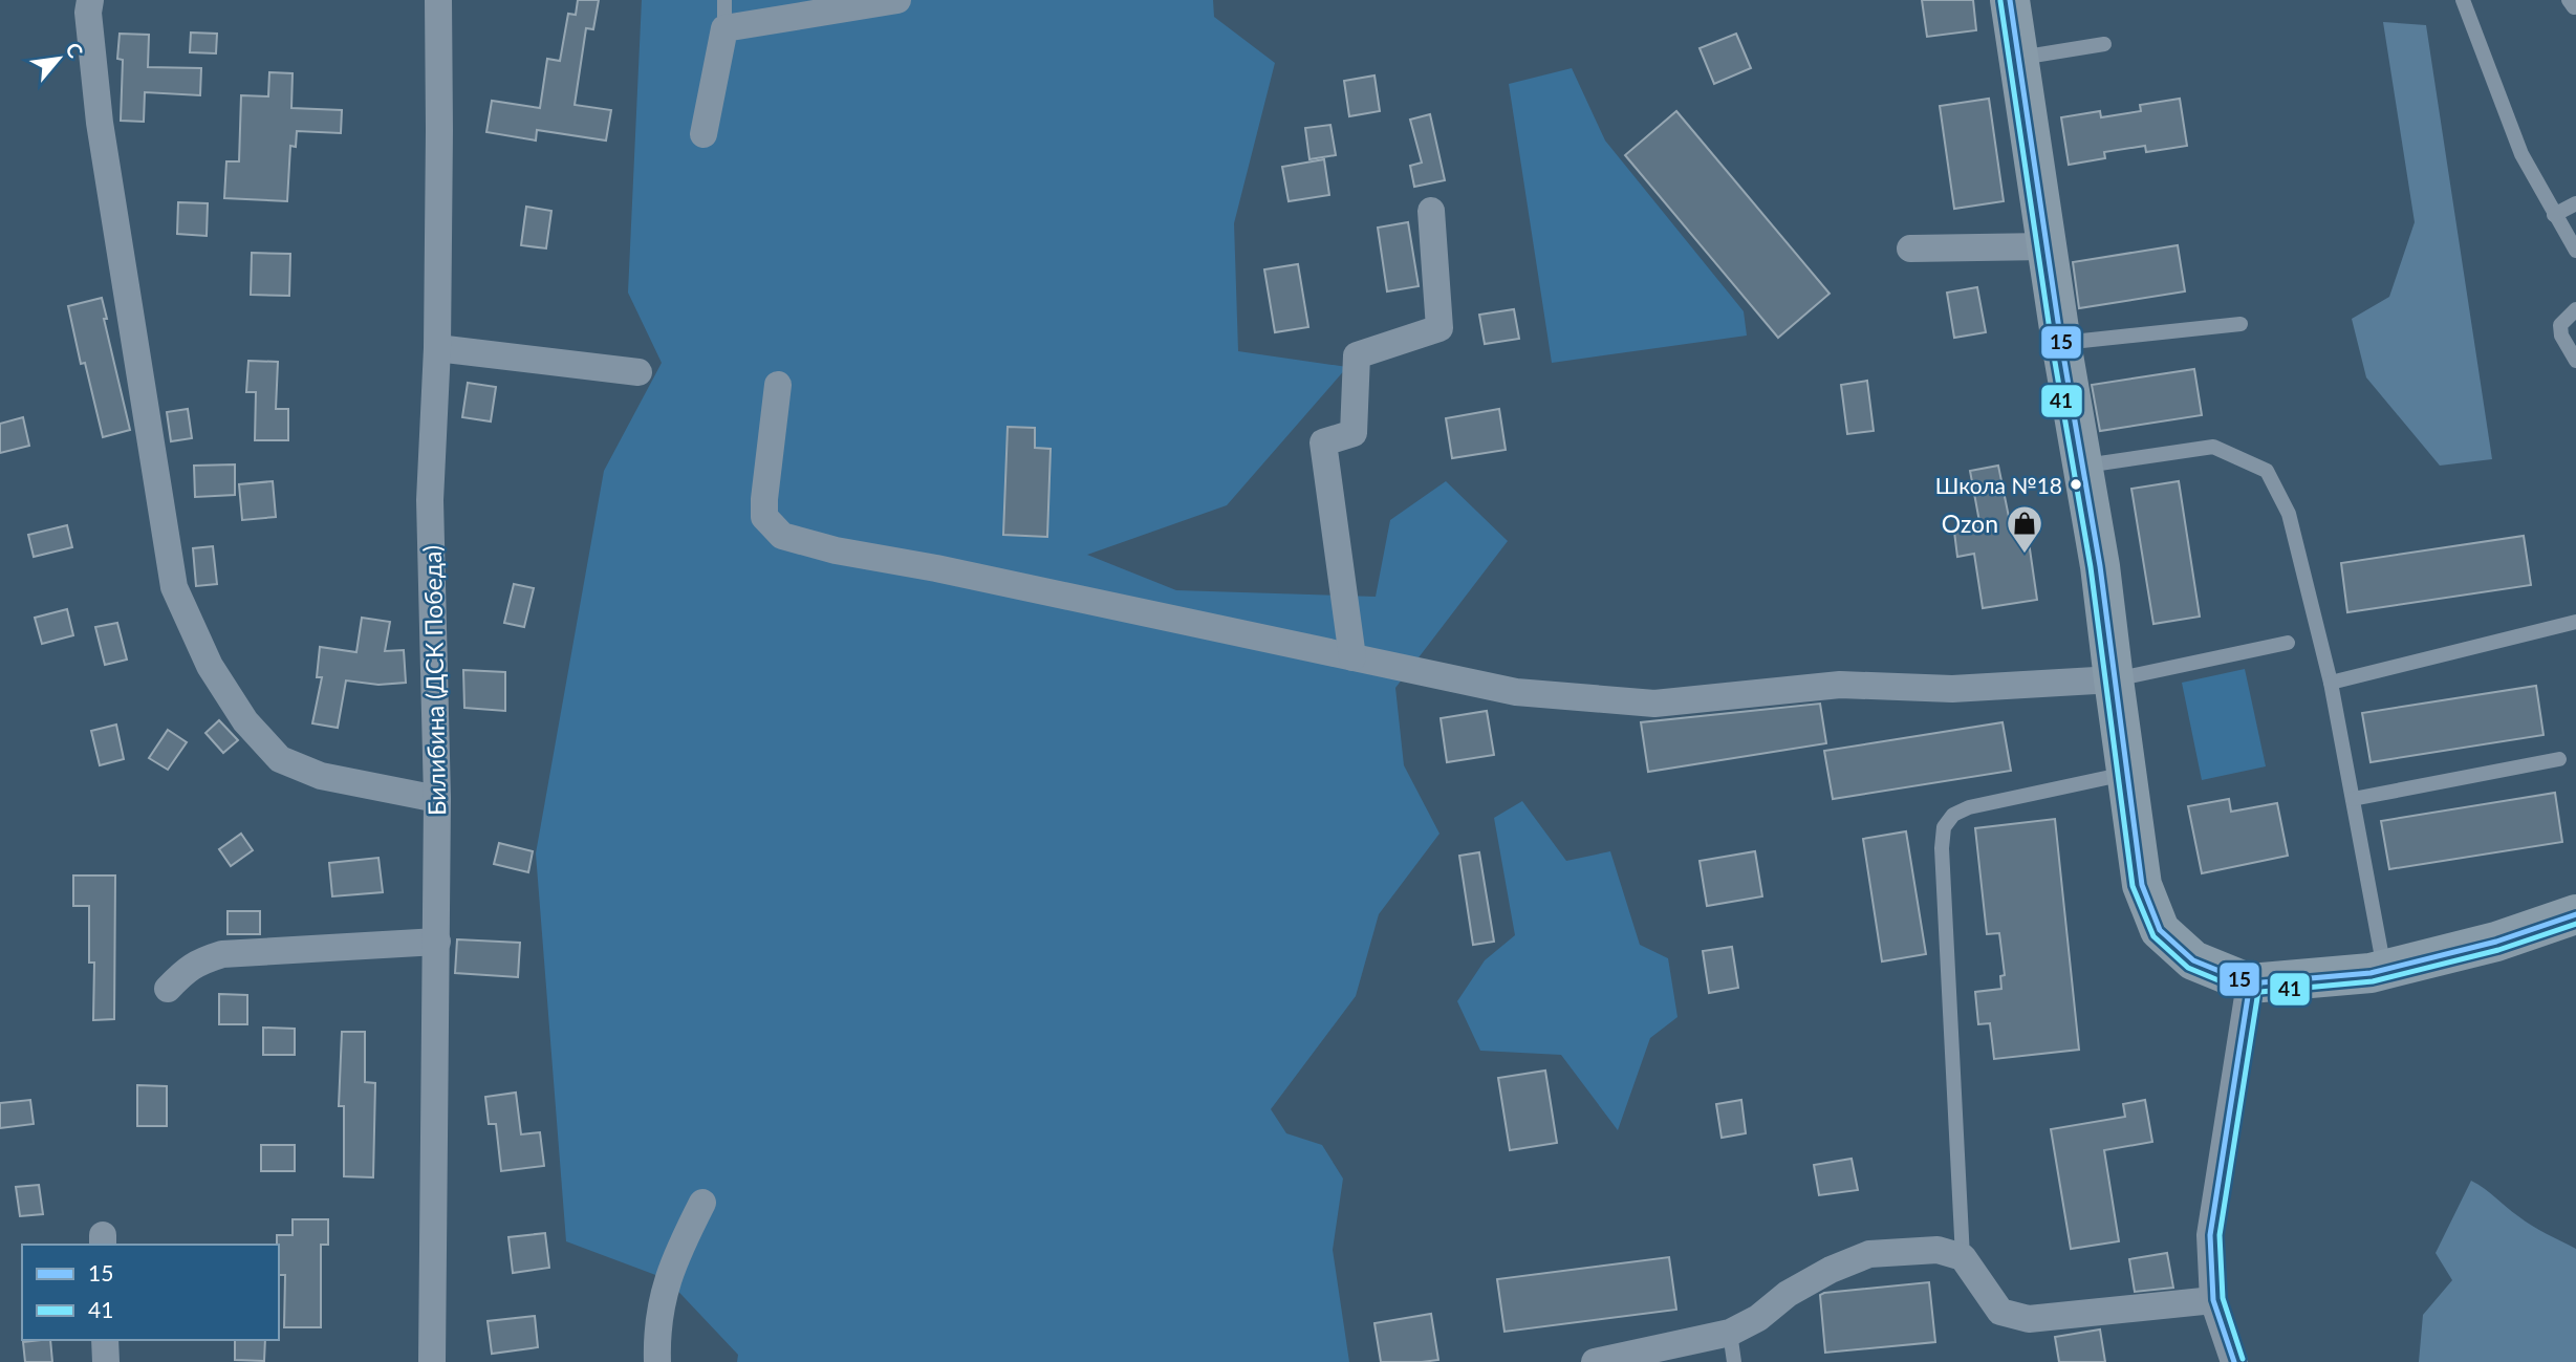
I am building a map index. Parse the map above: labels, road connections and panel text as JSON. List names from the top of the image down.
{
  "streets": {
    "street": ["Билибина (ДСК Победа)"]
  },
  "places": {
    "other": ["Школа №18"],
    "shop": ["Ozon"]
  },
  "lines": ["transit line 15", "transit line 41"],
  "legend": ["15", "41"],
  "north": "top right"
}
